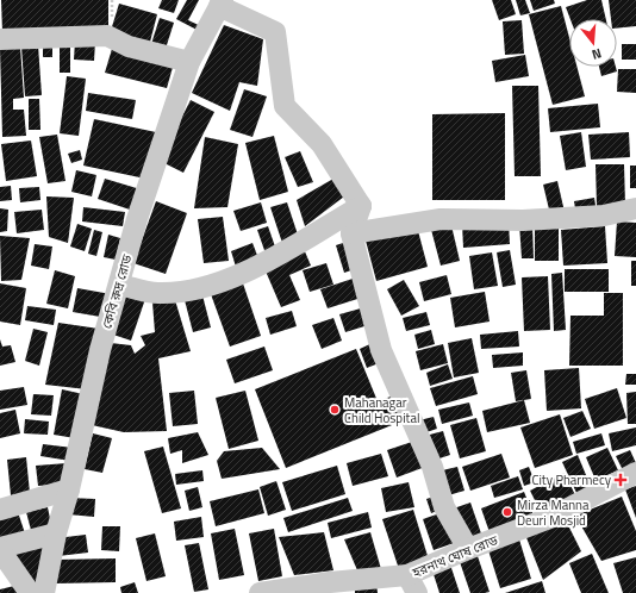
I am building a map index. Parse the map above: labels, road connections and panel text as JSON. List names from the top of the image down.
{
  "streets": {
    "street": ["কেবি রুদ্র রোড", "হরনাথ ঘোষ রোড"]
  },
  "places": {
    "other": ["Mahanagar Child Hospital", "Mirza Manna Deuri Mosjid"],
    "health": ["City Pharmecy"]
  },
  "north": "bottom"
}
